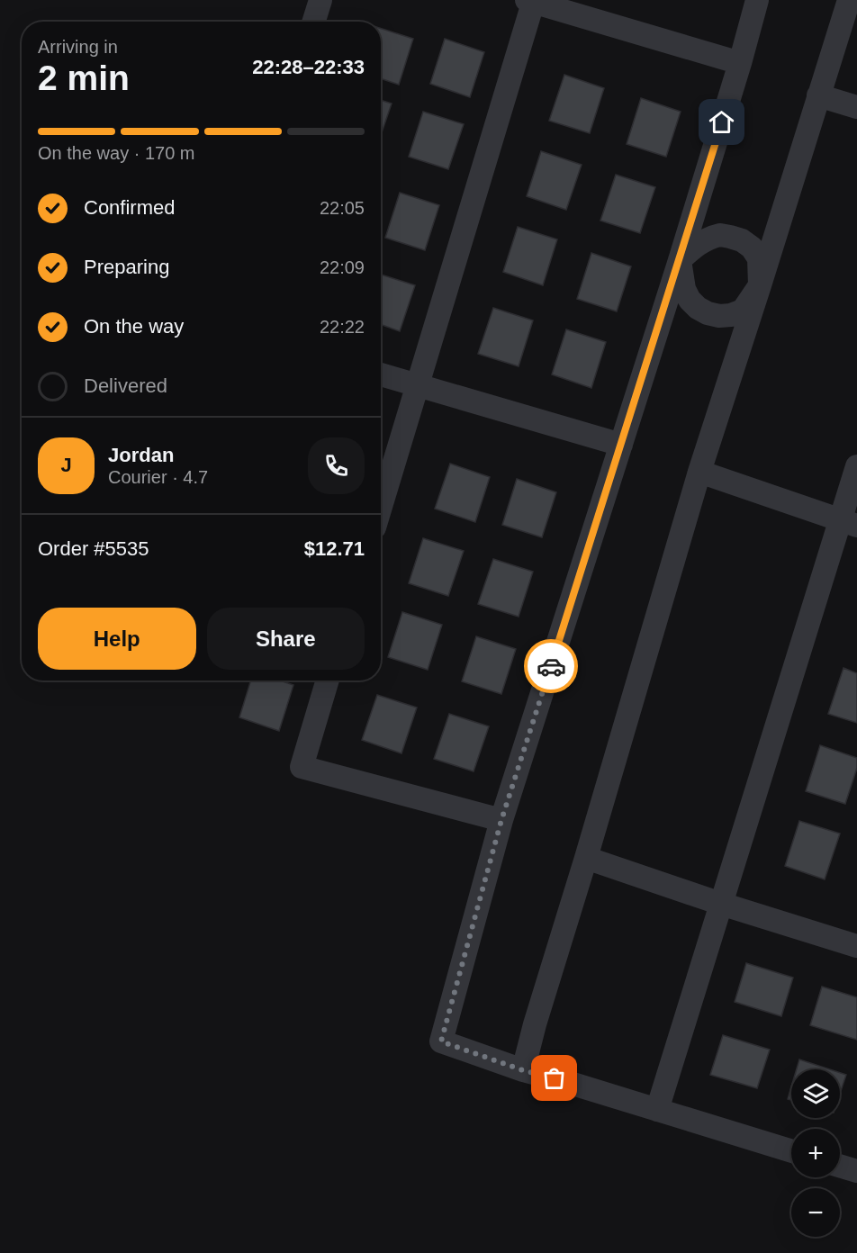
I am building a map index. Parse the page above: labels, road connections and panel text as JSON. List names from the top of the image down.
{
  "page": {
    "heading": ["2 min", "Arriving in", "22:28–22:33"],
    "panel": [
      "Jordan",
      "Courier · 4.7",
      "Order #5535",
      "$12.71"
    ],
    "bar": "On the way · 170 m",
    "list": [
      ["Confirmed", "22:05"],
      ["Preparing", "22:09"],
      ["On the way", "22:22"],
      "Delivered"
    ],
    "round": "J",
    "buttons": ["Help", "Share"],
    "map_buttons": ["+", "−"]
  }
}
